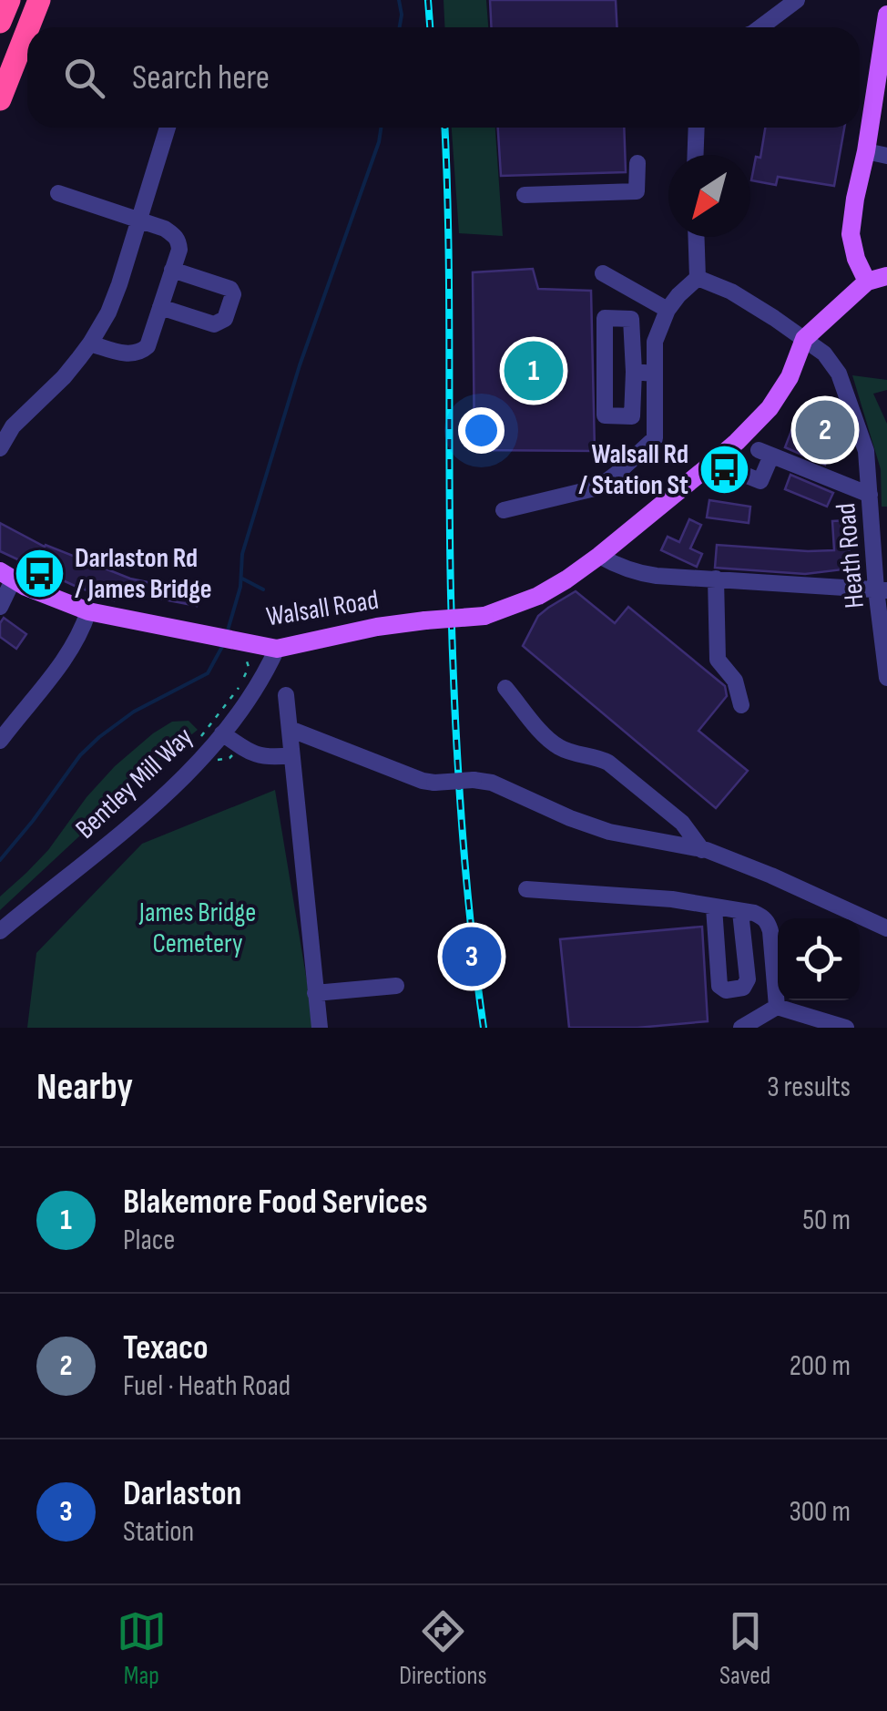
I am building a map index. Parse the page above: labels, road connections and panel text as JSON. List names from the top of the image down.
{
  "streets": {
    "main road": ["Walsall Road"],
    "street": ["Heath Road", "Bentley Mill Way"]
  },
  "crossings": [
    ["Walsall Road", "Bentley Mill Way"]
  ],
  "parks": ["James Bridge Cemetery"],
  "places": {
    "bus stop": ["Walsall Rd / Station St", "Darlaston Rd / James Bridge"]
  },
  "north": "bottom left",
  "page": {
    "search": "Search here",
    "pins": ["1", "2", "3"],
    "heading": ["Nearby", "3 results"],
    "list": [
      {
        "mark": "1",
        "name": "Blakemore Food Services",
        "note": "Place",
        "value": "50 m"
      },
      {
        "mark": "2",
        "name": "Texaco",
        "note": "Fuel · Heath Road",
        "value": "200 m"
      },
      {
        "mark": "3",
        "name": "Darlaston",
        "note": "Station",
        "value": "300 m"
      }
    ],
    "nav": ["Map", "Directions", "Saved"]
  }
}
